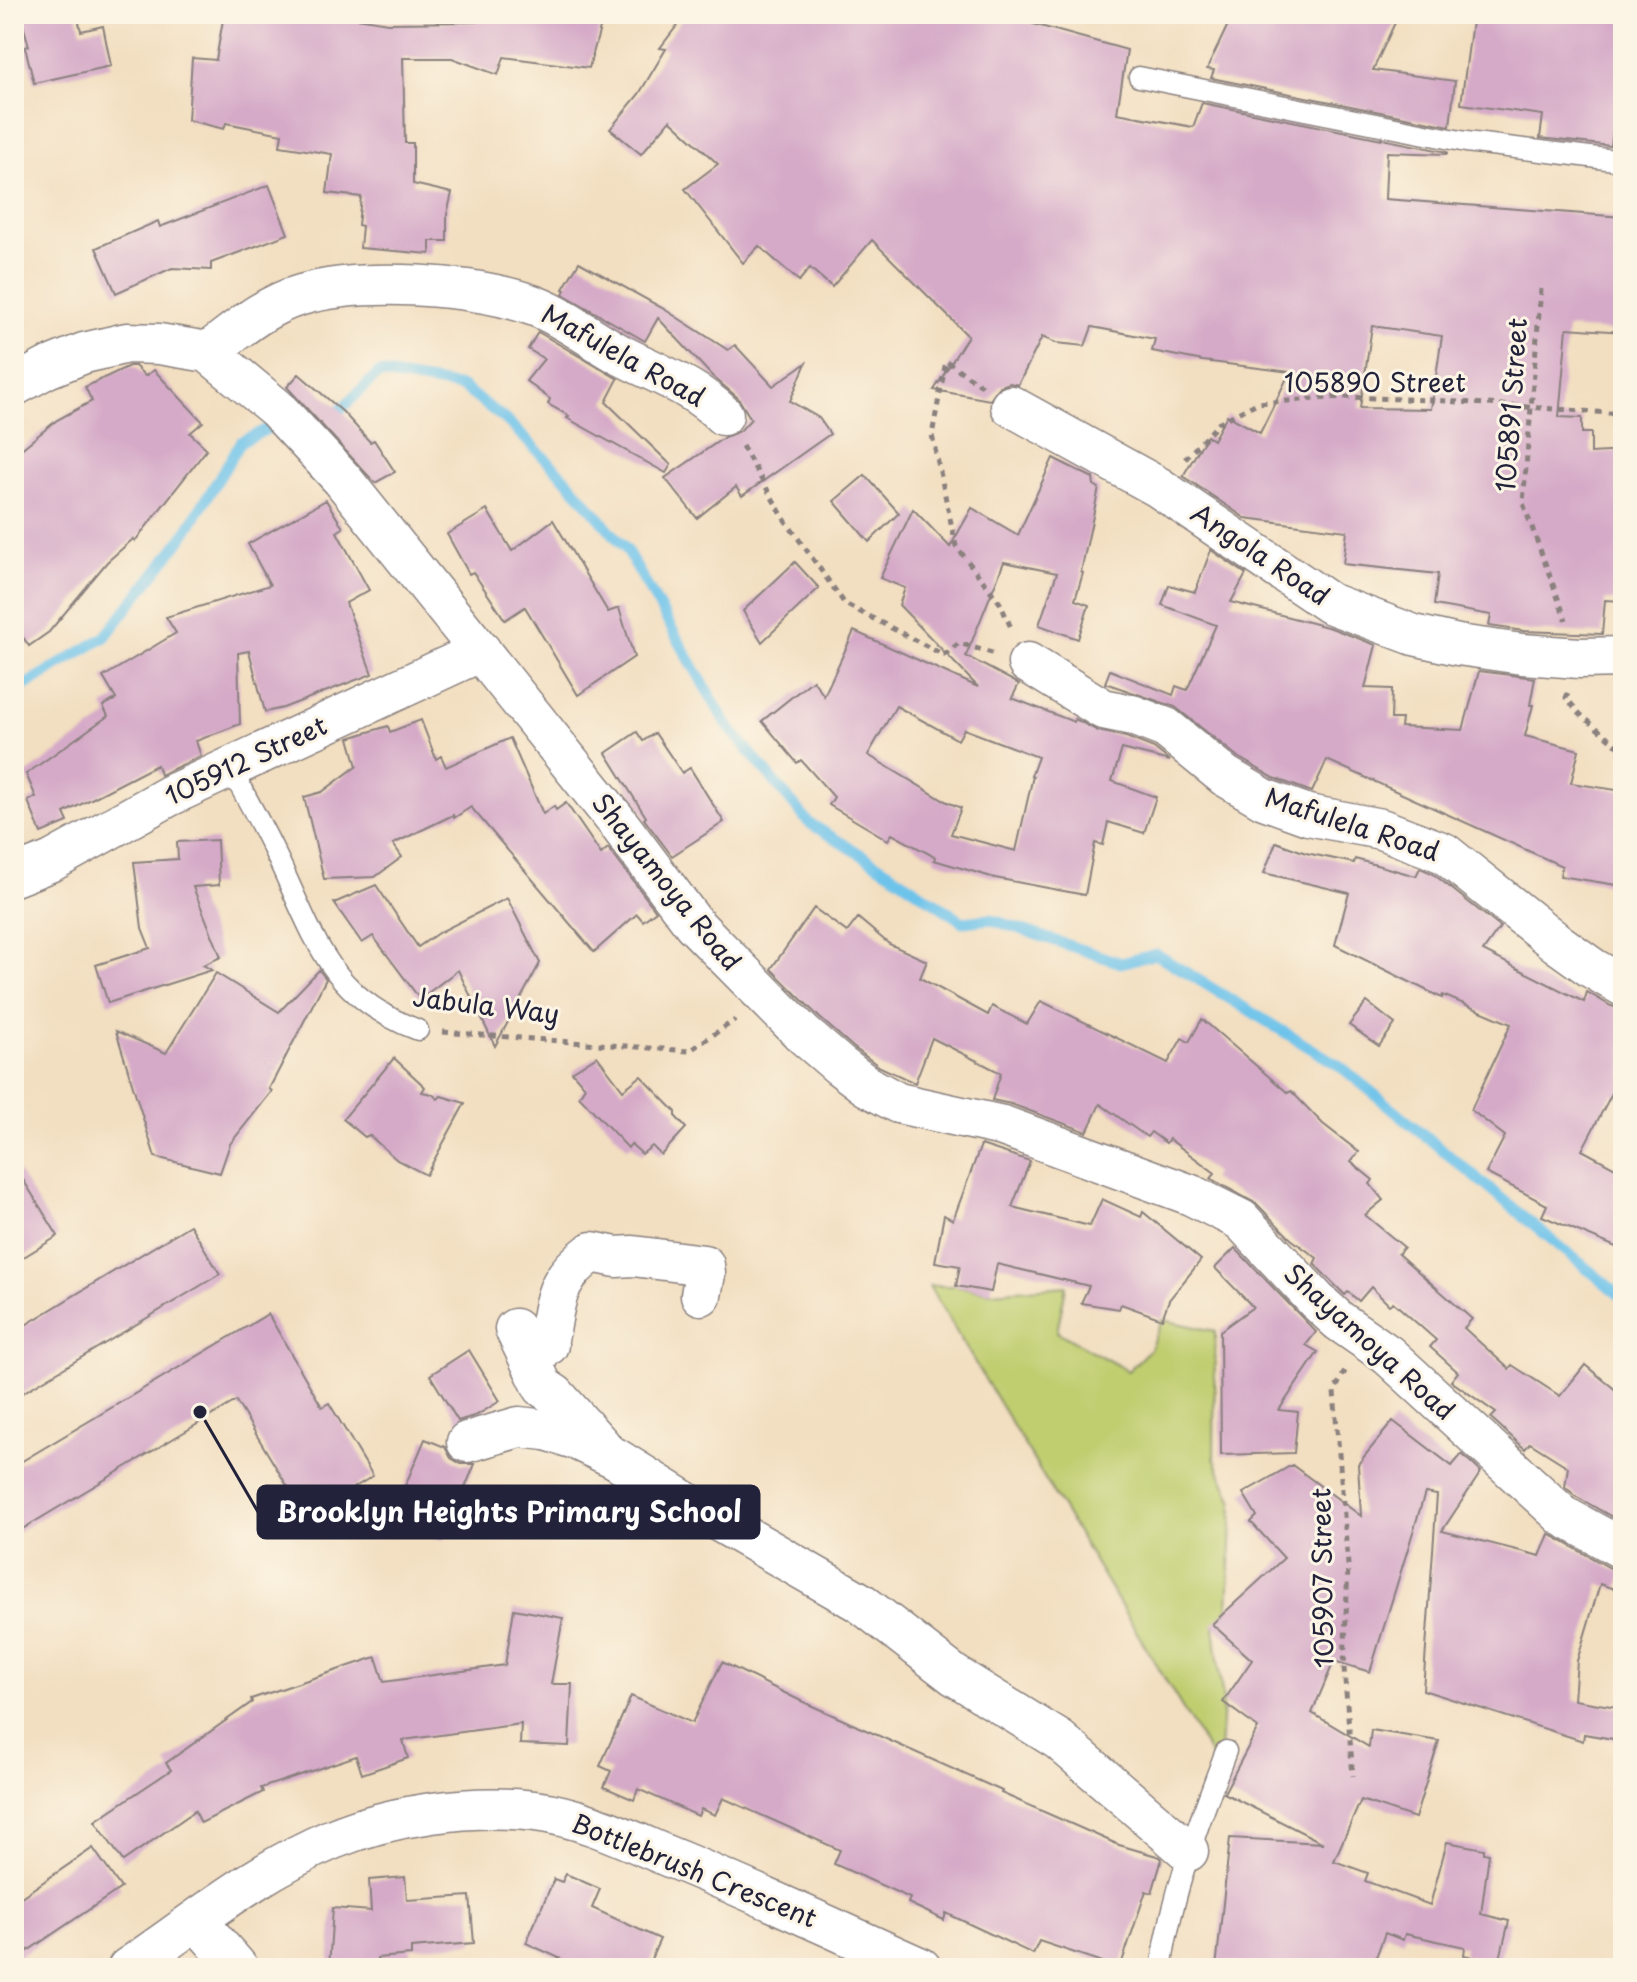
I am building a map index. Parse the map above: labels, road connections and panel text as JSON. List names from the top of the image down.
{
  "streets": {
    "street": [
      "Mafulela Road",
      "Angola Road",
      "105912 Street",
      "Shayamoya Road",
      "Bottlebrush Crescent"
    ],
    "lane": ["Jabula Way"],
    "path": ["105890 Street", "105891 Street", "105907 Street"]
  },
  "crossings": [
    ["Mafulela Road", "Shayamoya Road"],
    ["105890 Street", "105891 Street"],
    ["105890 Street", "Angola Road"],
    ["105891 Street", "Angola Road"],
    ["105912 Street", "Shayamoya Road"],
    ["105912 Street", "Jabula Way"],
    ["Shayamoya Road", "Jabula Way"],
    ["Shayamoya Road", "105907 Street"]
  ],
  "places": ["Brooklyn Heights Primary School"]
}
